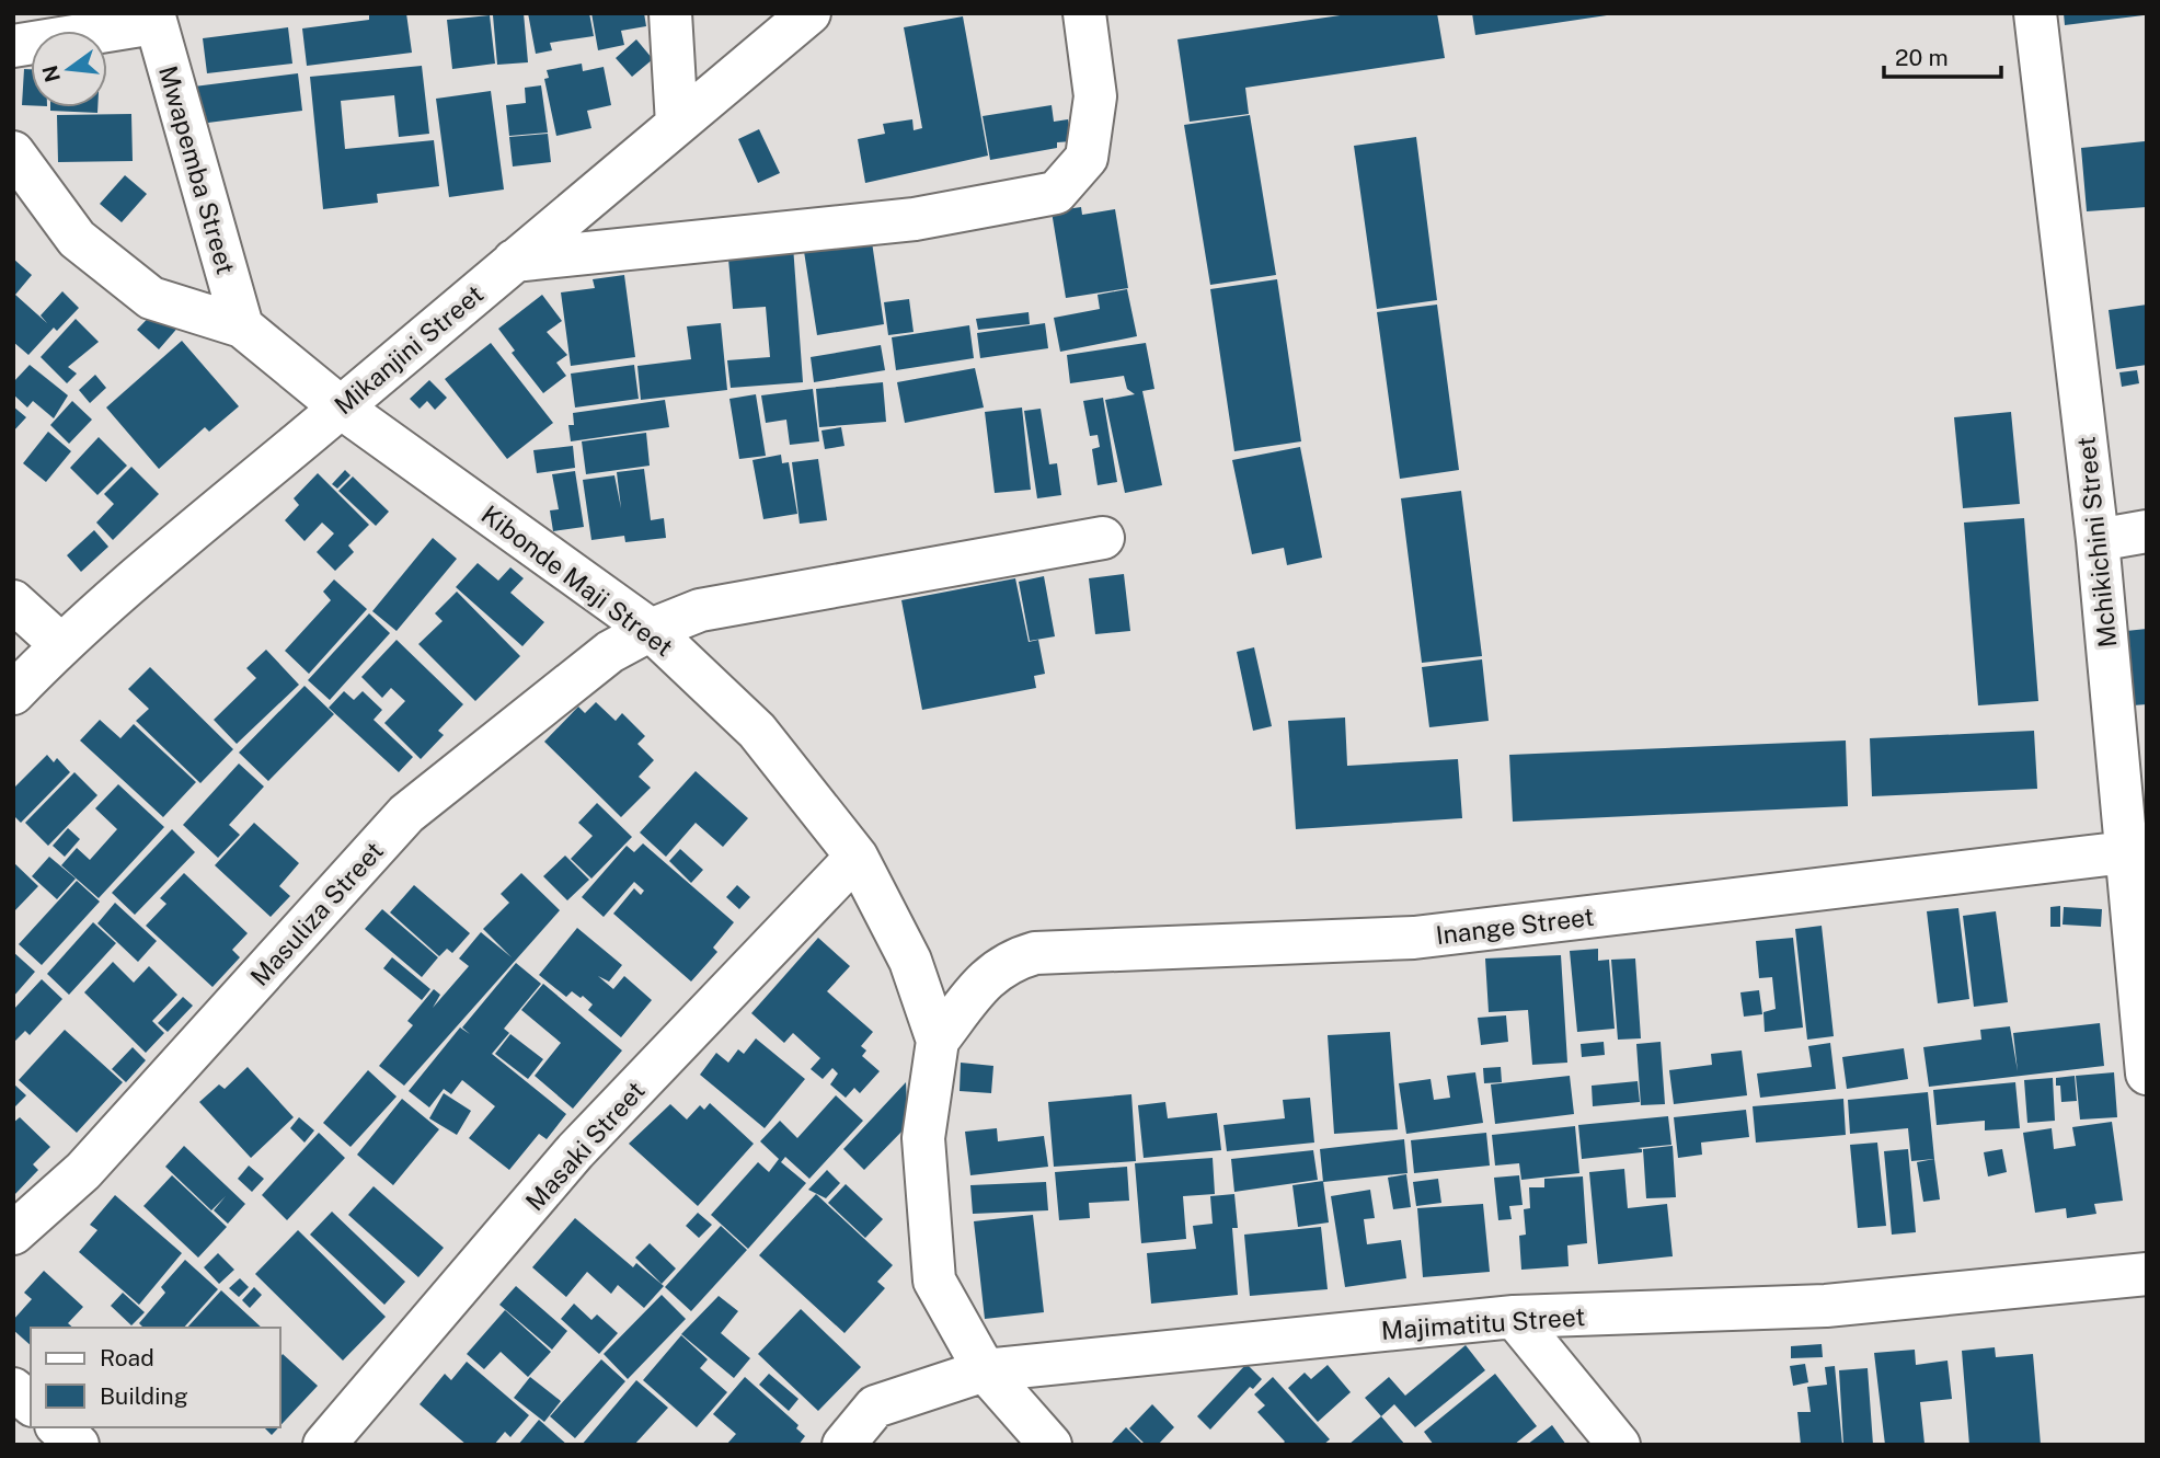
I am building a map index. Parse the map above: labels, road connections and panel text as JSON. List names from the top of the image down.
{
  "streets": {
    "street": [
      "Mwapemba Street",
      "Mikanjini Street",
      "Mchikichini Street",
      "Kibonde Maji Street",
      "Masuliza Street",
      "Inange Street",
      "Masaki Street",
      "Majimatitu Street"
    ]
  },
  "crossings": [
    ["Mwapemba Street", "Kibonde Maji Street"],
    ["Mikanjini Street", "Kibonde Maji Street"],
    ["Mchikichini Street", "Inange Street"],
    ["Kibonde Maji Street", "Masuliza Street"],
    ["Kibonde Maji Street", "Inange Street"],
    ["Kibonde Maji Street", "Masaki Street"],
    ["Kibonde Maji Street", "Majimatitu Street"]
  ],
  "legend": ["Road", "Building"],
  "scale_bar": "20 m",
  "north": "left"
}
